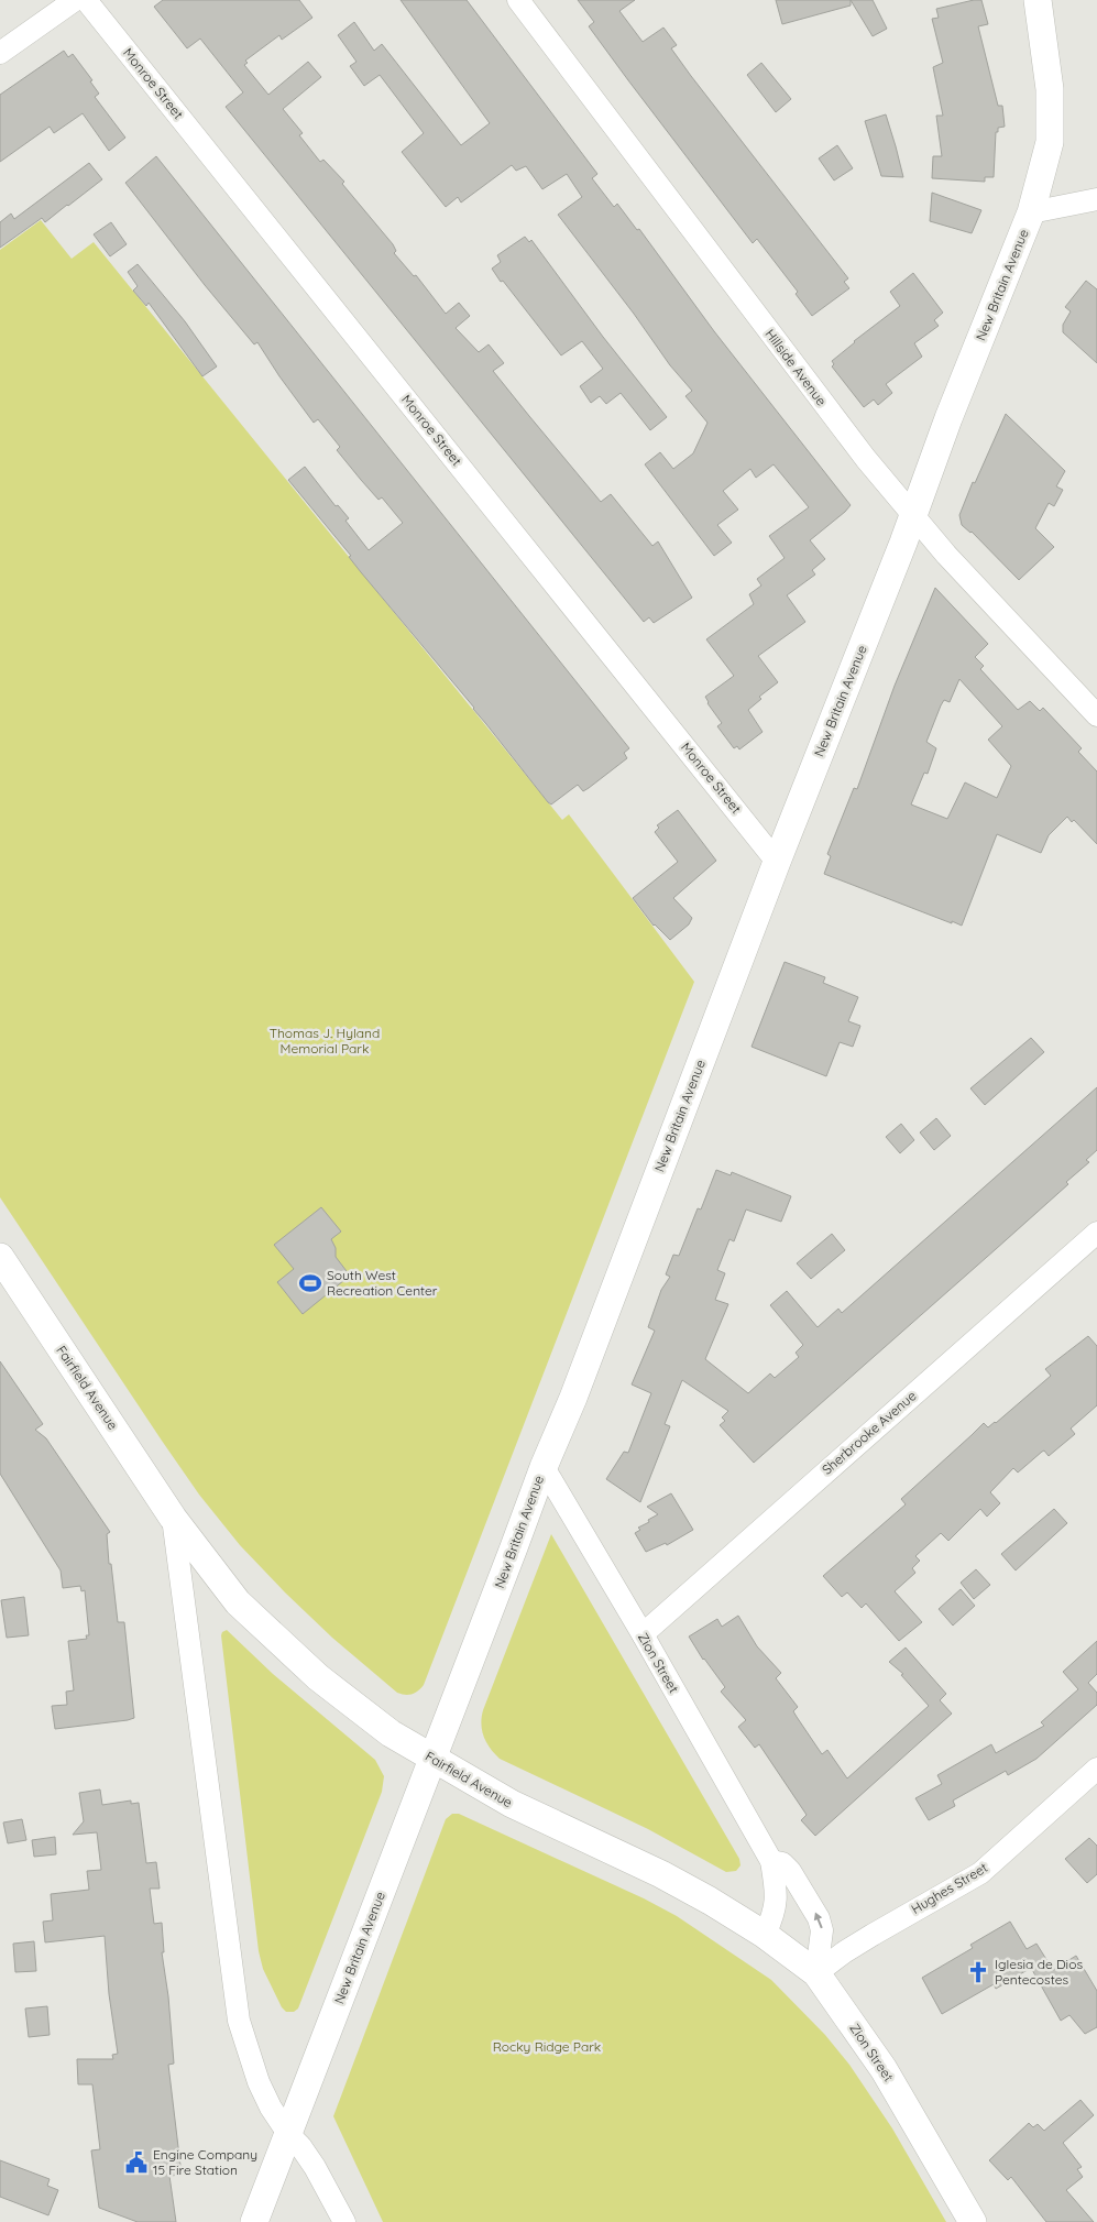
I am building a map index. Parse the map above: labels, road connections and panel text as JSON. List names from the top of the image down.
{
  "streets": {
    "main road": ["New Britain Avenue", "Fairfield Avenue", "Zion Street"],
    "street": [
      "Monroe Street",
      "Hillside Avenue",
      "Sherbrooke Avenue",
      "Hughes Street"
    ]
  },
  "crossings": [
    ["Monroe Street", "New Britain Avenue"],
    ["New Britain Avenue", "Hillside Avenue"],
    ["New Britain Avenue", "Fairfield Avenue"],
    ["New Britain Avenue", "Zion Street"],
    ["Fairfield Avenue", "Zion Street"],
    ["Fairfield Avenue", "Hughes Street"],
    ["Sherbrooke Avenue", "Zion Street"],
    ["Zion Street", "Hughes Street"]
  ],
  "parks": ["Thomas J. Hyland Memorial Park", "Rocky Ridge Park"],
  "places": {
    "sports": ["South West Recreation Center"],
    "church": ["Iglesia de Dios Pentecostes"],
    "public building": ["Engine Company 15 Fire Station"]
  }
}
